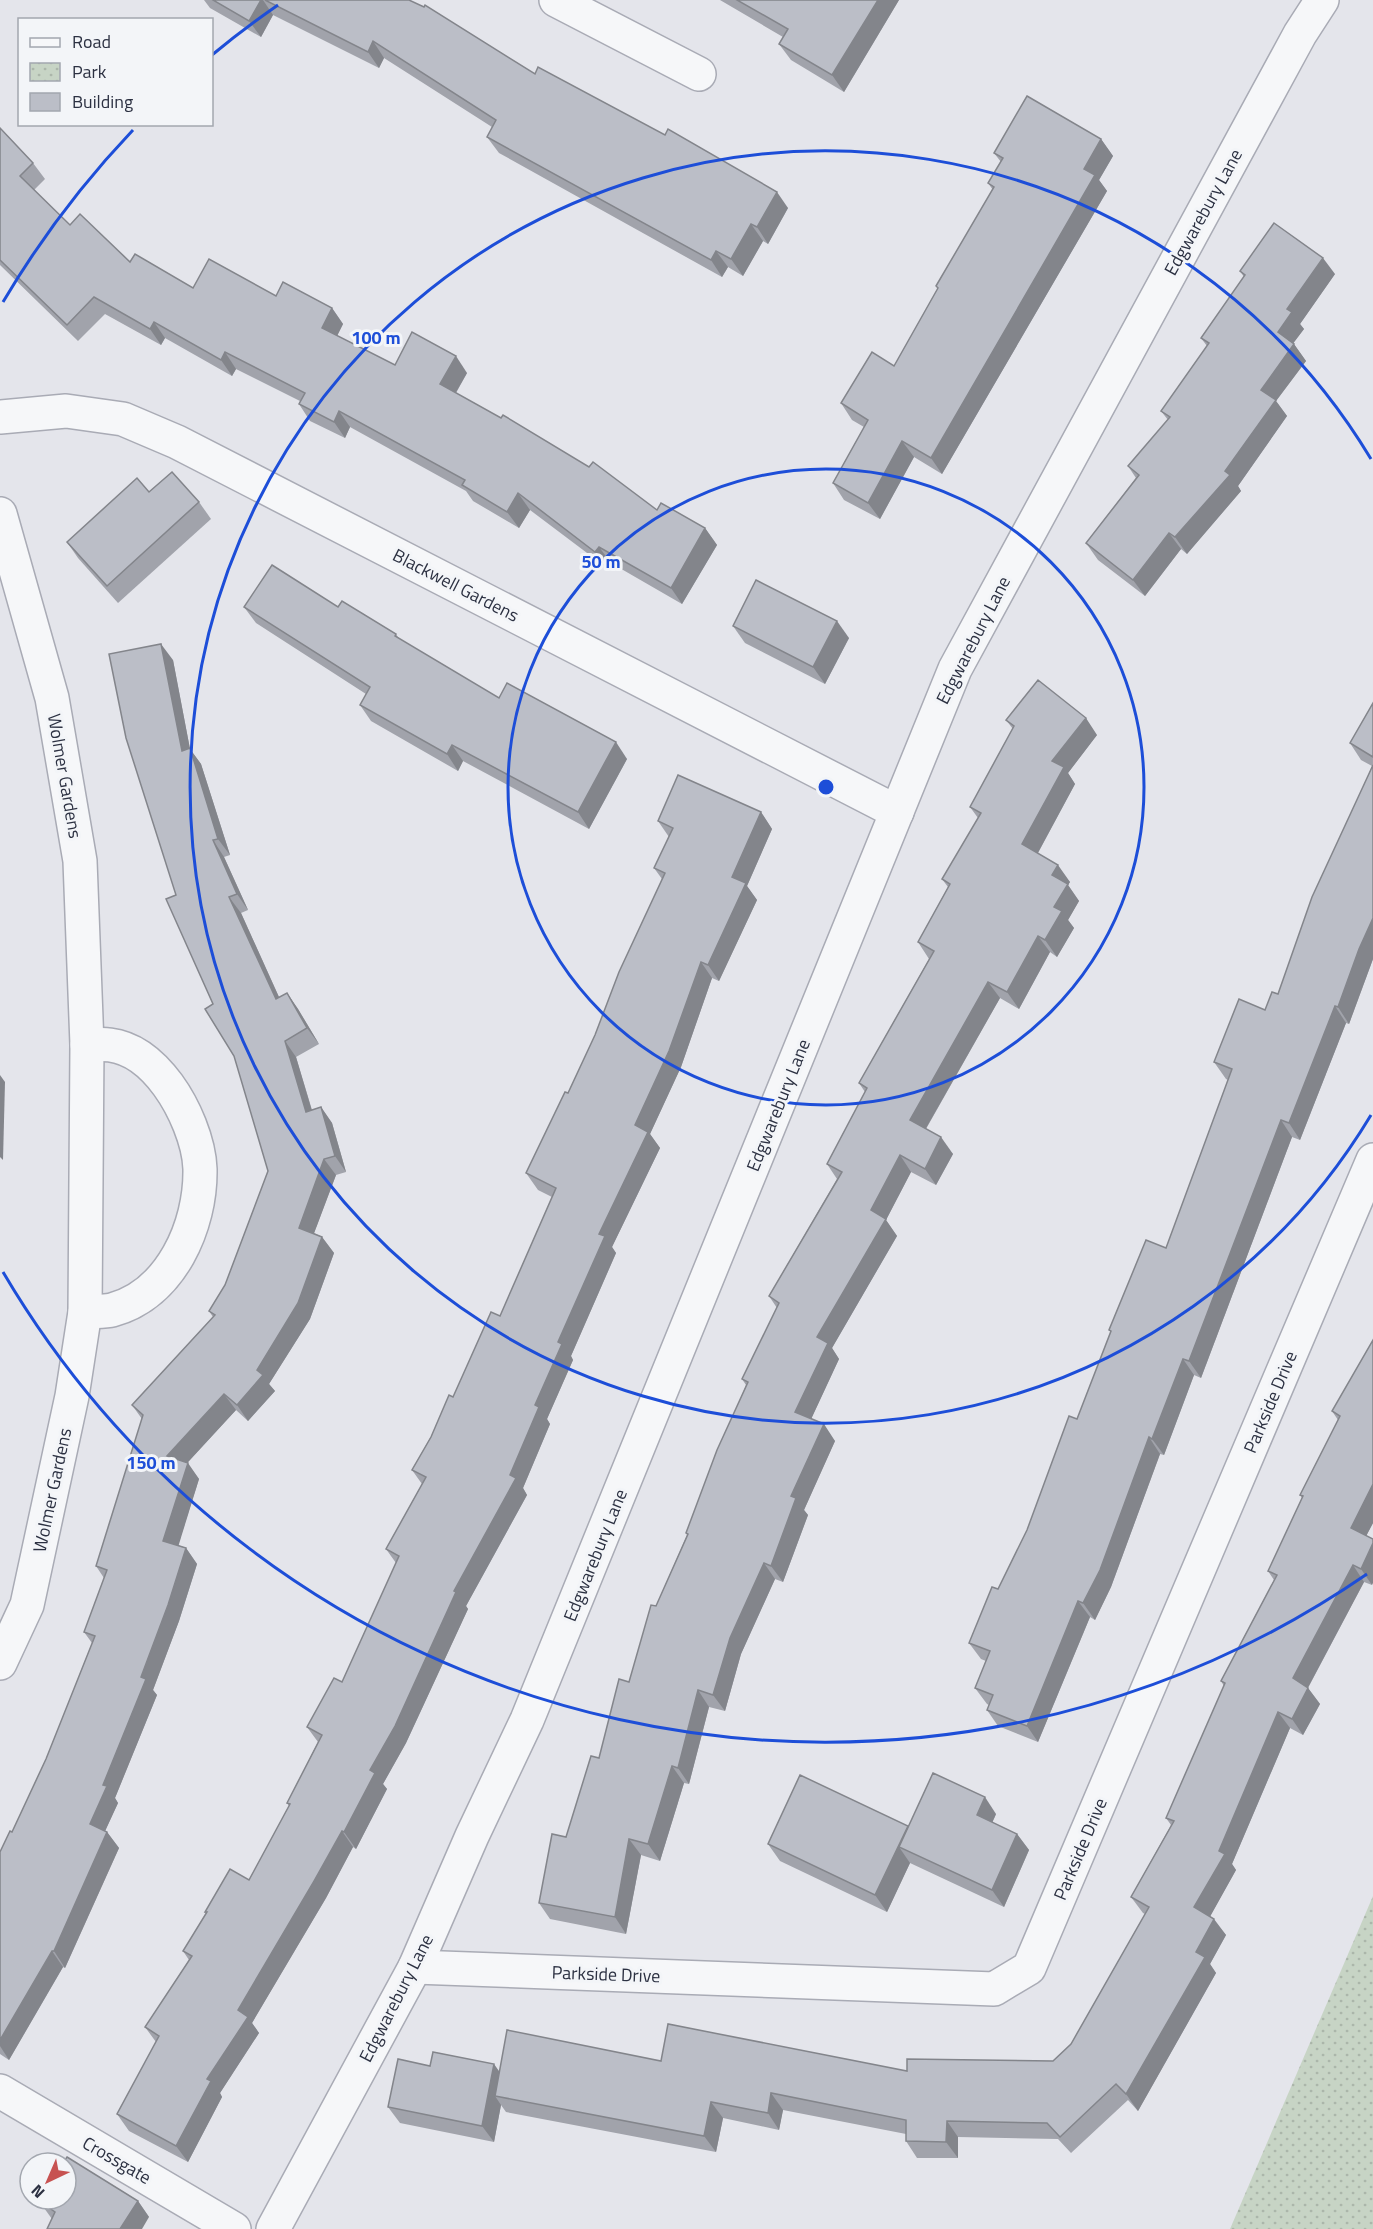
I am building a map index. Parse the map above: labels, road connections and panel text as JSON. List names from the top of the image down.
{
  "streets": {
    "street": [
      "Edgwarebury Lane",
      "Blackwell Gardens",
      "Wolmer Gardens",
      "Parkside Drive",
      "Crossgate"
    ]
  },
  "crossings": [
    ["Edgwarebury Lane", "Blackwell Gardens"],
    ["Edgwarebury Lane", "Parkside Drive"]
  ],
  "legend": ["Road", "Park", "Building"],
  "north": "bottom left",
  "rings": ["100 m", "50 m", "150 m"]
}
